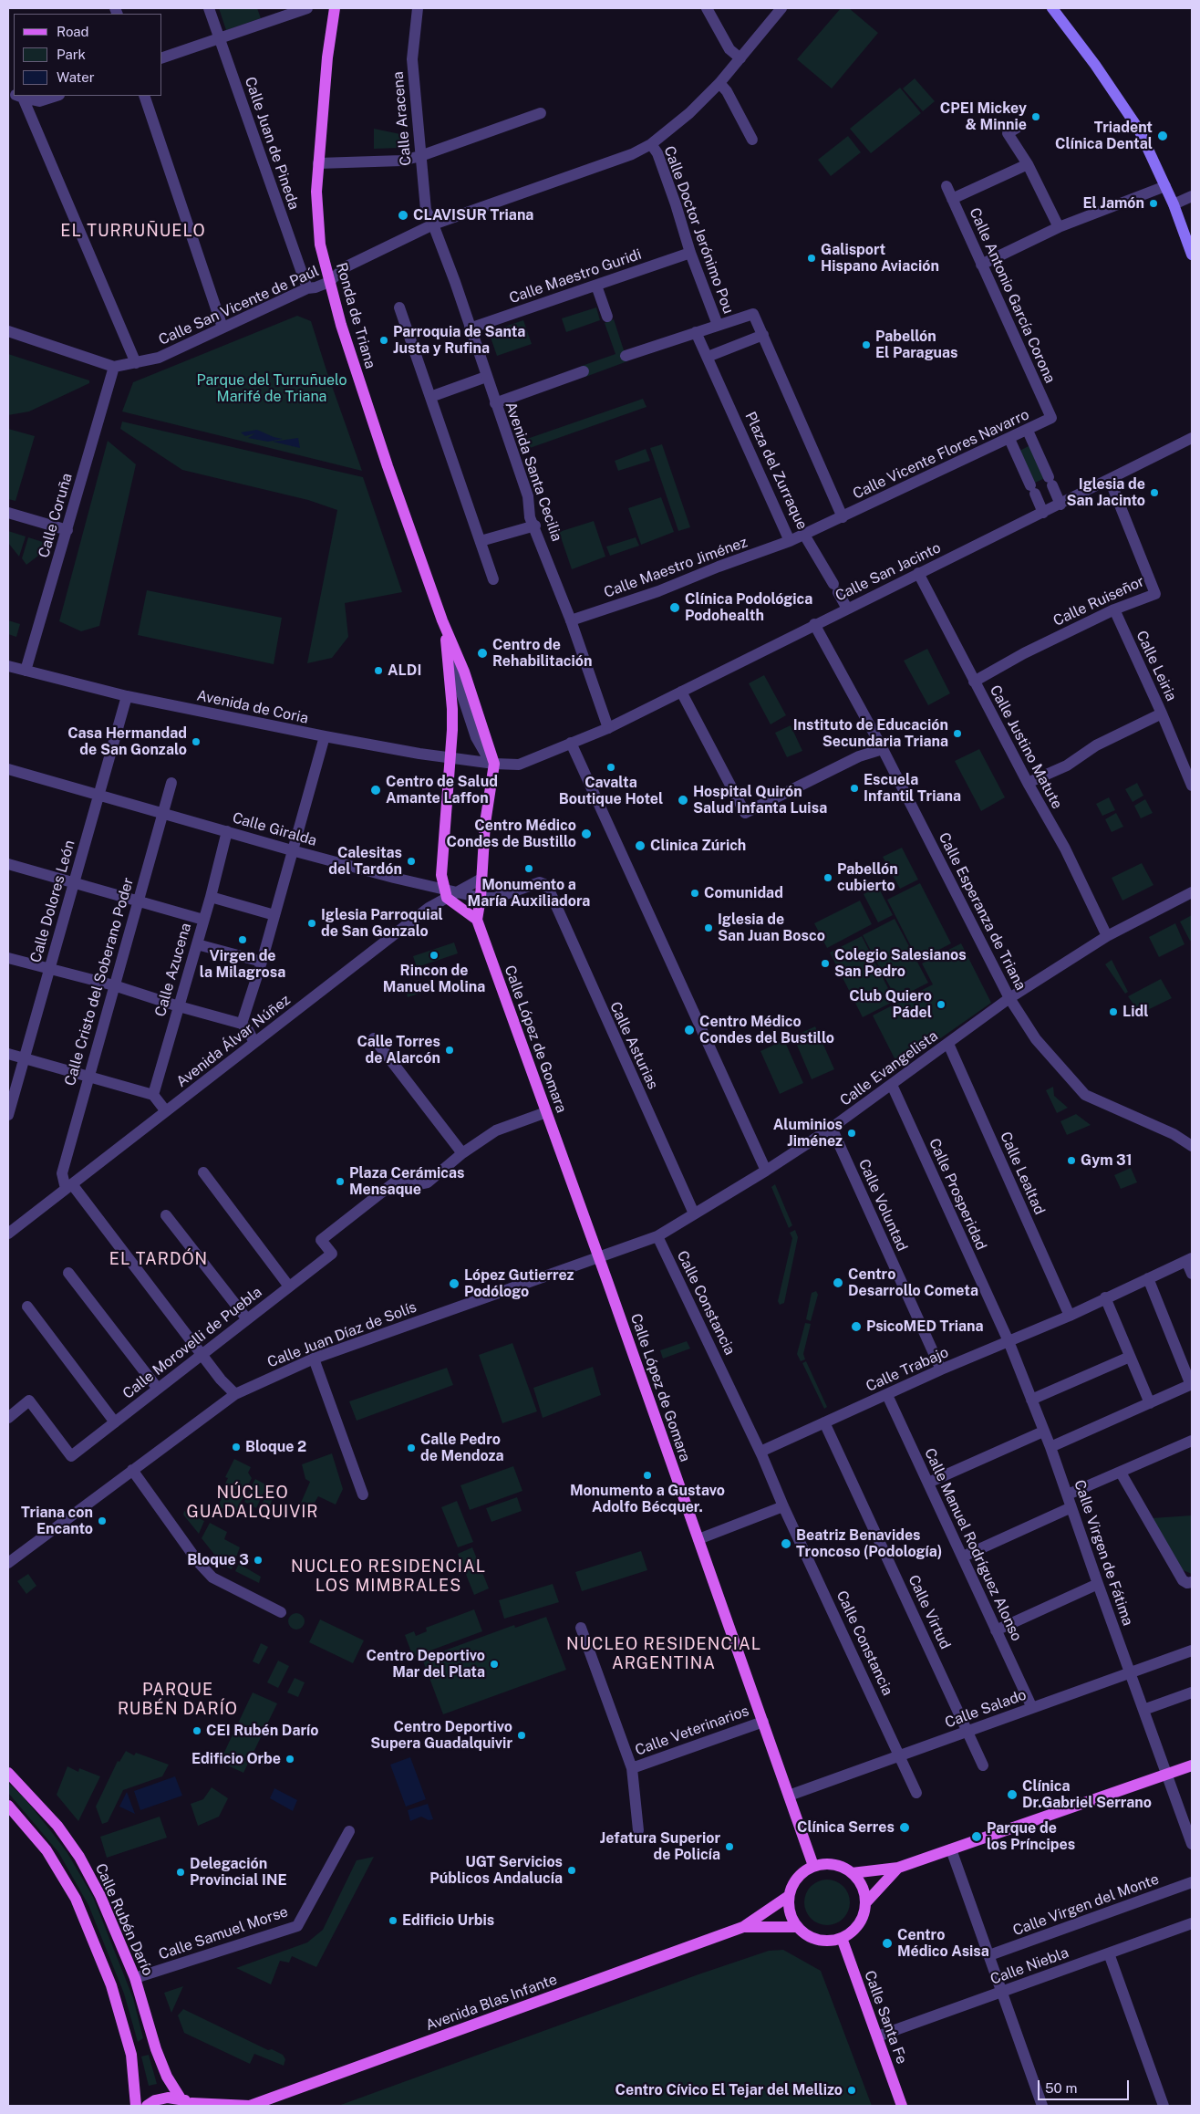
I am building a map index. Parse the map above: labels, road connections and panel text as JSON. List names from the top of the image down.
{
  "streets": {
    "main road": [
      "Ronda de Triana",
      "Calle López de Gomara",
      "Calle Rubén Darío",
      "Avenida Blas Infante",
      "Calle Santa Fe"
    ],
    "street": [
      "Calle Aracena",
      "Calle Juan de Pineda",
      "Calle Doctor Jerónimo Pou",
      "Calle Maestro Guridi",
      "Calle Antonio García Corona",
      "Calle San Vicente de Paúl",
      "Calle Vicente Flores Navarro",
      "Plaza del Zurraque",
      "Avenida Santa Cecilia",
      "Calle Coruña",
      "Calle Maestro Jiménez",
      "Calle San Jacinto",
      "Calle Ruiseñor",
      "Calle Leiria",
      "Avenida de Coria",
      "Calle Justino Matute",
      "Calle Giralda",
      "Calle Dolores León",
      "Calle Esperanza de Triana",
      "Calle Azucena",
      "Calle Cristo del Soberano Poder",
      "Avenida Álvar Núñez",
      "Calle Asturias",
      "Calle Evangelista",
      "Calle Lealtad",
      "Calle Prosperidad",
      "Calle Voluntad",
      "Calle Constancia",
      "Calle Juan Díaz de Solís",
      "Calle Morovelli de Puebla",
      "Calle Trabajo",
      "Calle Manuel Rodríguez Alonso",
      "Calle Virgen de Fátima",
      "Calle Virtud",
      "Calle Salado",
      "Calle Veterinarios",
      "Calle Virgen del Monte",
      "Calle Samuel Morse",
      "Calle Niebla"
    ]
  },
  "crossings": [
    ["Calle Aracena", "Calle San Vicente de Paúl"],
    ["Calle Aracena", "Avenida Santa Cecilia"],
    ["Calle Juan de Pineda", "Calle San Vicente de Paúl"],
    ["Calle Doctor Jerónimo Pou", "Calle Maestro Guridi"],
    ["Calle Doctor Jerónimo Pou", "Calle San Vicente de Paúl"],
    ["Calle Maestro Guridi", "Avenida Santa Cecilia"],
    ["Calle Antonio García Corona", "Calle Vicente Flores Navarro"],
    ["Calle San Vicente de Paúl", "Ronda de Triana"],
    ["Calle San Vicente de Paúl", "Avenida Santa Cecilia"],
    ["Calle San Vicente de Paúl", "Calle Coruña"],
    ["Ronda de Triana", "Calle San Jacinto"],
    ["Ronda de Triana", "Avenida de Coria"],
    ["Ronda de Triana", "Calle Giralda"],
    ["Ronda de Triana", "Avenida Álvar Núñez"],
    ["Calle Vicente Flores Navarro", "Plaza del Zurraque"],
    ["Plaza del Zurraque", "Calle Maestro Jiménez"],
    ["Avenida Santa Cecilia", "Calle Maestro Jiménez"],
    ["Avenida Santa Cecilia", "Calle San Jacinto"],
    ["Calle Coruña", "Avenida de Coria"],
    ["Calle San Jacinto", "Calle Ruiseñor"],
    ["Calle San Jacinto", "Avenida de Coria"],
    ["Calle San Jacinto", "Calle Justino Matute"],
    ["Calle San Jacinto", "Calle Esperanza de Triana"],
    ["Calle Ruiseñor", "Calle Leiria"],
    ["Calle Ruiseñor", "Calle Justino Matute"],
    ["Avenida de Coria", "Calle Dolores León"],
    ["Calle Justino Matute", "Calle Evangelista"],
    ["Calle Giralda", "Calle Dolores León"],
    ["Calle Giralda", "Calle Azucena"],
    ["Calle Giralda", "Calle Cristo del Soberano Poder"],
    ["Calle Giralda", "Avenida Álvar Núñez"],
    ["Calle Giralda", "Calle Asturias"],
    ["Calle Esperanza de Triana", "Calle Evangelista"],
    ["Calle Cristo del Soberano Poder", "Avenida Álvar Núñez"],
    ["Calle López de Gomara", "Calle Evangelista"],
    ["Calle López de Gomara", "Calle Juan Díaz de Solís"],
    ["Calle López de Gomara", "Calle Salado"],
    ["Calle López de Gomara", "Calle Veterinarios"],
    ["Calle López de Gomara", "Avenida Blas Infante"],
    ["Calle López de Gomara", "Calle Santa Fe"],
    ["Calle Asturias", "Calle Evangelista"],
    ["Calle Evangelista", "Calle Lealtad"],
    ["Calle Evangelista", "Calle Prosperidad"],
    ["Calle Evangelista", "Calle Voluntad"],
    ["Calle Evangelista", "Calle Constancia"],
    ["Calle Evangelista", "Calle Juan Díaz de Solís"],
    ["Calle Lealtad", "Calle Trabajo"],
    ["Calle Prosperidad", "Calle Trabajo"],
    ["Calle Prosperidad", "Calle Virgen de Fátima"],
    ["Calle Voluntad", "Calle Trabajo"],
    ["Calle Constancia", "Calle Trabajo"],
    ["Calle Constancia", "Calle Salado"],
    ["Calle Trabajo", "Calle Manuel Rodríguez Alonso"],
    ["Calle Trabajo", "Calle Virgen de Fátima"],
    ["Calle Trabajo", "Calle Virtud"],
    ["Calle Manuel Rodríguez Alonso", "Calle Salado"],
    ["Calle Virgen de Fátima", "Calle Salado"],
    ["Calle Virtud", "Calle Salado"],
    ["Calle Rubén Darío", "Calle Samuel Morse"],
    ["Calle Niebla", "Calle Santa Fe"],
    ["Avenida Blas Infante", "Calle Santa Fe"]
  ],
  "districts": [
    "EL TURRUÑUELO",
    "EL TARDÓN",
    "NÚCLEO GUADALQUIVIR",
    "NUCLEO RESIDENCIAL LOS MIMBRALES",
    "NUCLEO RESIDENCIAL ARGENTINA",
    "PARQUE RUBÉN DARÍO"
  ],
  "parks": ["Parque del Turruñuelo Marifé de Triana"],
  "places": [
    "CPEI Mickey & Minnie",
    "Triadent Clínica Dental",
    "El Jamón",
    "CLAVISUR Triana",
    "Galisport Hispano Aviación",
    "Parroquia de Santa Justa y Rufina",
    "Pabellón El Paraguas",
    "Iglesia de San Jacinto",
    "Clínica Podológica Podohealth",
    "Centro de Rehabilitación",
    "ALDI",
    "Instituto de Educación Secundaria Triana",
    "Casa Hermandad de San Gonzalo",
    "Cavalta Boutique Hotel",
    "Escuela Infantil Triana",
    "Centro de Salud Amante Laffon",
    "Hospital Quirón Salud Infanta Luisa",
    "Centro Médico Condes de Bustillo",
    "Clinica Zúrich",
    "Calesitas del Tardón",
    "Monumento a María Auxiliadora",
    "Pabellón cubierto",
    "Comunidad",
    "Iglesia Parroquial de San Gonzalo",
    "Iglesia de San Juan Bosco",
    "Virgen de la Milagrosa",
    "Rincon de Manuel Molina",
    "Colegio Salesianos San Pedro",
    "Club Quiero Pádel",
    "Lidl",
    "Centro Médico Condes del Bustillo",
    "Calle Torres de Alarcón",
    "Aluminios Jiménez",
    "Gym 31",
    "Plaza Cerámicas Mensaque",
    "Centro Desarrollo Cometa",
    "López Gutierrez Podólogo",
    "PsicoMED Triana",
    "Bloque 2",
    "Calle Pedro de Mendoza",
    "Monumento a Gustavo Adolfo Bécquer.",
    "Triana con Encanto",
    "Beatriz Benavides Troncoso (Podología)",
    "Bloque 3",
    "Centro Deportivo Mar del Plata",
    "CEI Rubén Darío",
    "Centro Deportivo Supera Guadalquivir",
    "Edificio Orbe",
    "Clínica Dr.Gabriel Serrano",
    "Clínica Serres",
    "Parque de los Príncipes",
    "Jefatura Superior de Policía",
    "UGT Servicios Públicos Andalucía",
    "Delegación Provincial INE",
    "Edificio Urbis",
    "Centro Médico Asisa",
    "Centro Cívico El Tejar del Mellizo"
  ],
  "legend": ["Road", "Park", "Water"],
  "scale_bar": "50 m"
}
